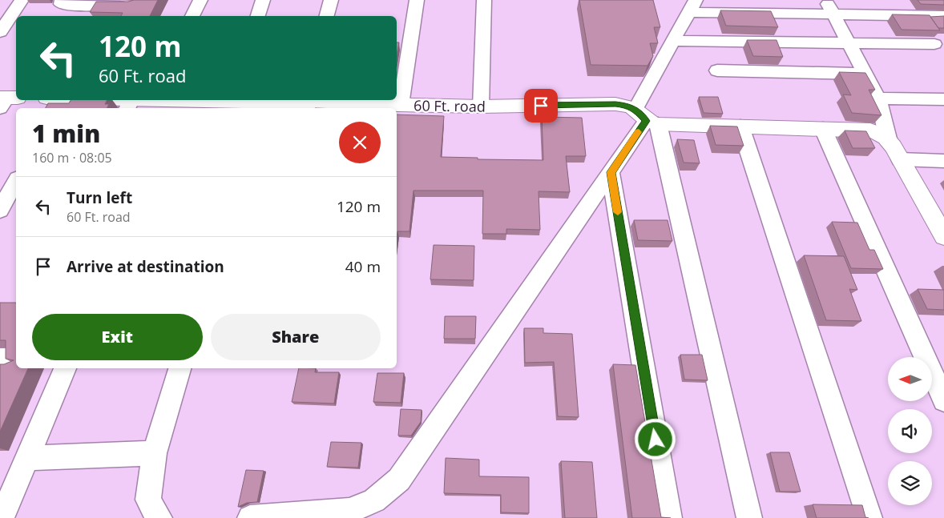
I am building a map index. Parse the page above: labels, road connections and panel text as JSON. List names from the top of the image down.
{
  "streets": {
    "street": ["60 Ft. road"]
  },
  "north": "left",
  "page": {
    "turn": ["120 m", "60 Ft. road"],
    "heading": ["1 min", "160 m · 08:05"],
    "list": [
      {
        "name": "Turn left",
        "note": "60 Ft. road",
        "value": "120 m"
      },
      {
        "name": "Arrive at destination",
        "value": "40 m"
      }
    ],
    "buttons": ["Exit", "Share"]
  }
}
